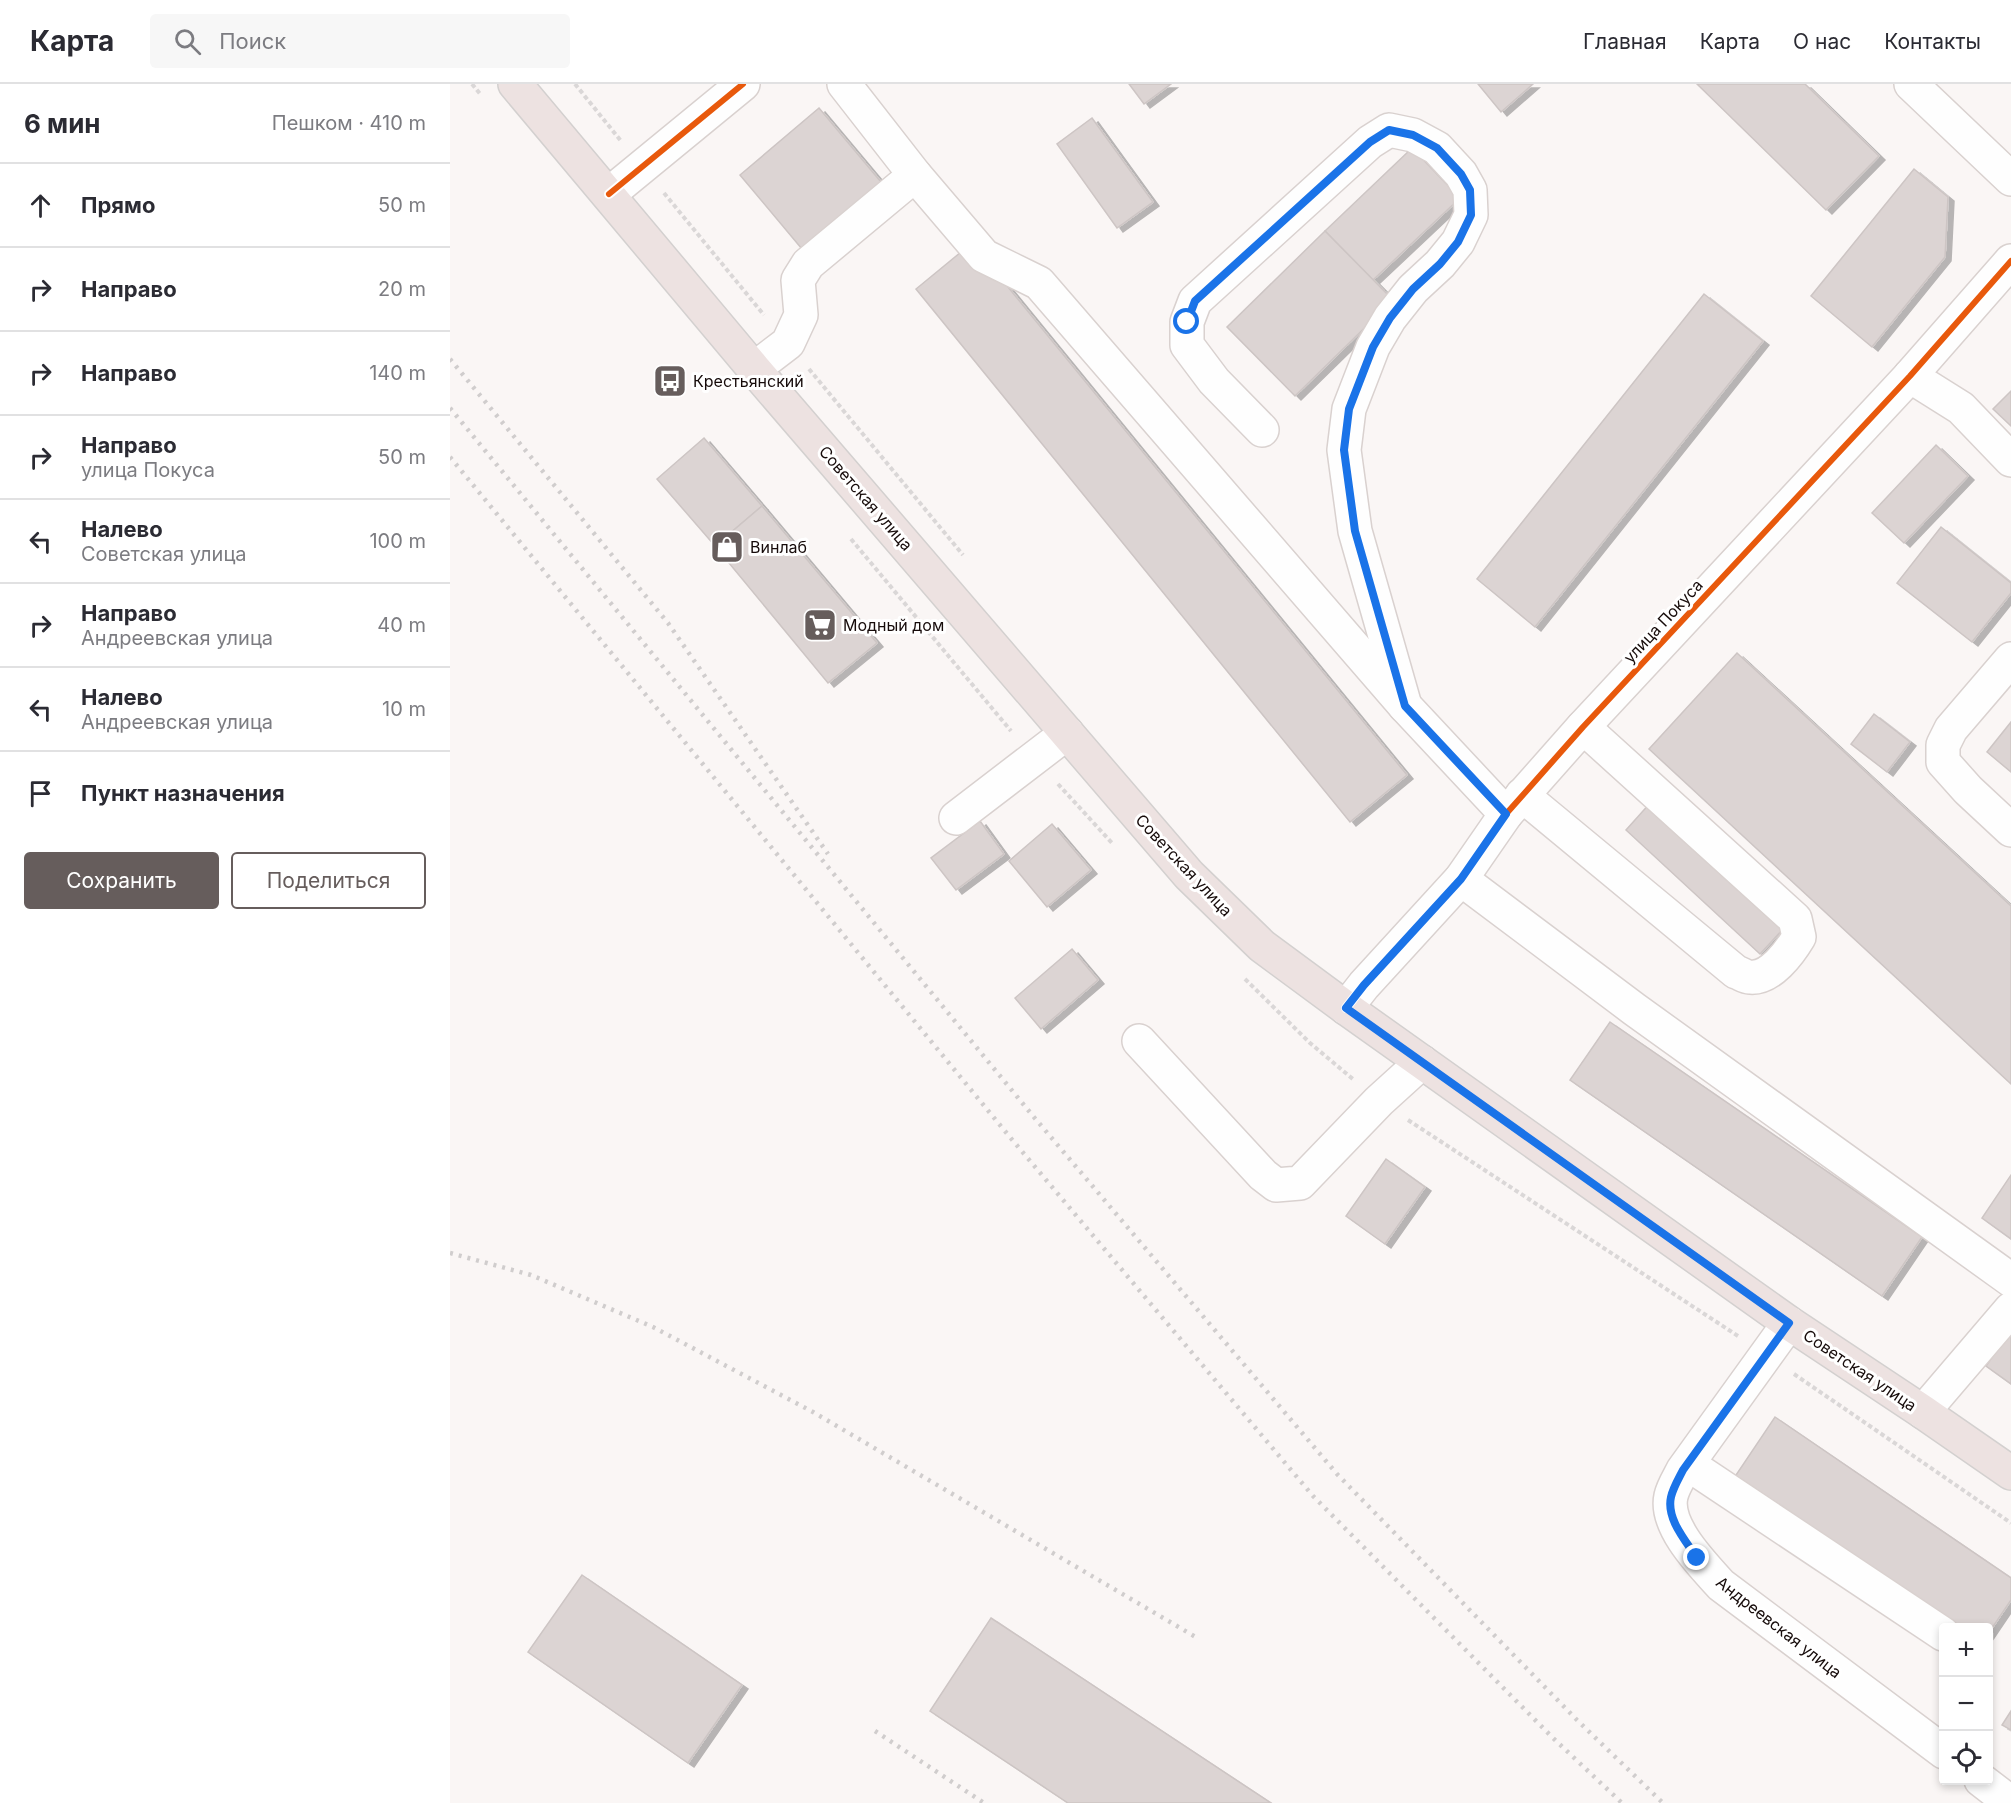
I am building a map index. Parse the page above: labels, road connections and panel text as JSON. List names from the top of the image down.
{
  "streets": {
    "main road": ["Советская улица"],
    "street": ["улица Покуса", "Андреевская улица"]
  },
  "crossings": [
    ["Советская улица", "улица Покуса"],
    ["Советская улица", "Андреевская улица"]
  ],
  "places": {
    "bus stop": ["Крестьянский"],
    "shop": ["Винлаб"],
    "supermarket": ["Модный дом"]
  },
  "page": {
    "header": "Карта",
    "search": "Поиск",
    "nav": [
      "Главная",
      "Карта",
      "О нас",
      "Контакты"
    ],
    "heading": ["6 мин", "Пешком · 410 m"],
    "list": [
      ["Прямо", "50 m"],
      ["Направо", "20 m"],
      ["Направо", "140 m"],
      ["Направо", "улица Покуса", "50 m"],
      ["Налево", "Советская улица", "100 m"],
      ["Направо", "Андреевская улица", "40 m"],
      ["Налево", "Андреевская улица", "10 m"],
      "Пункт назначения"
    ],
    "buttons": ["Сохранить", "Поделиться"],
    "map_buttons": ["+", "−"]
  }
}
